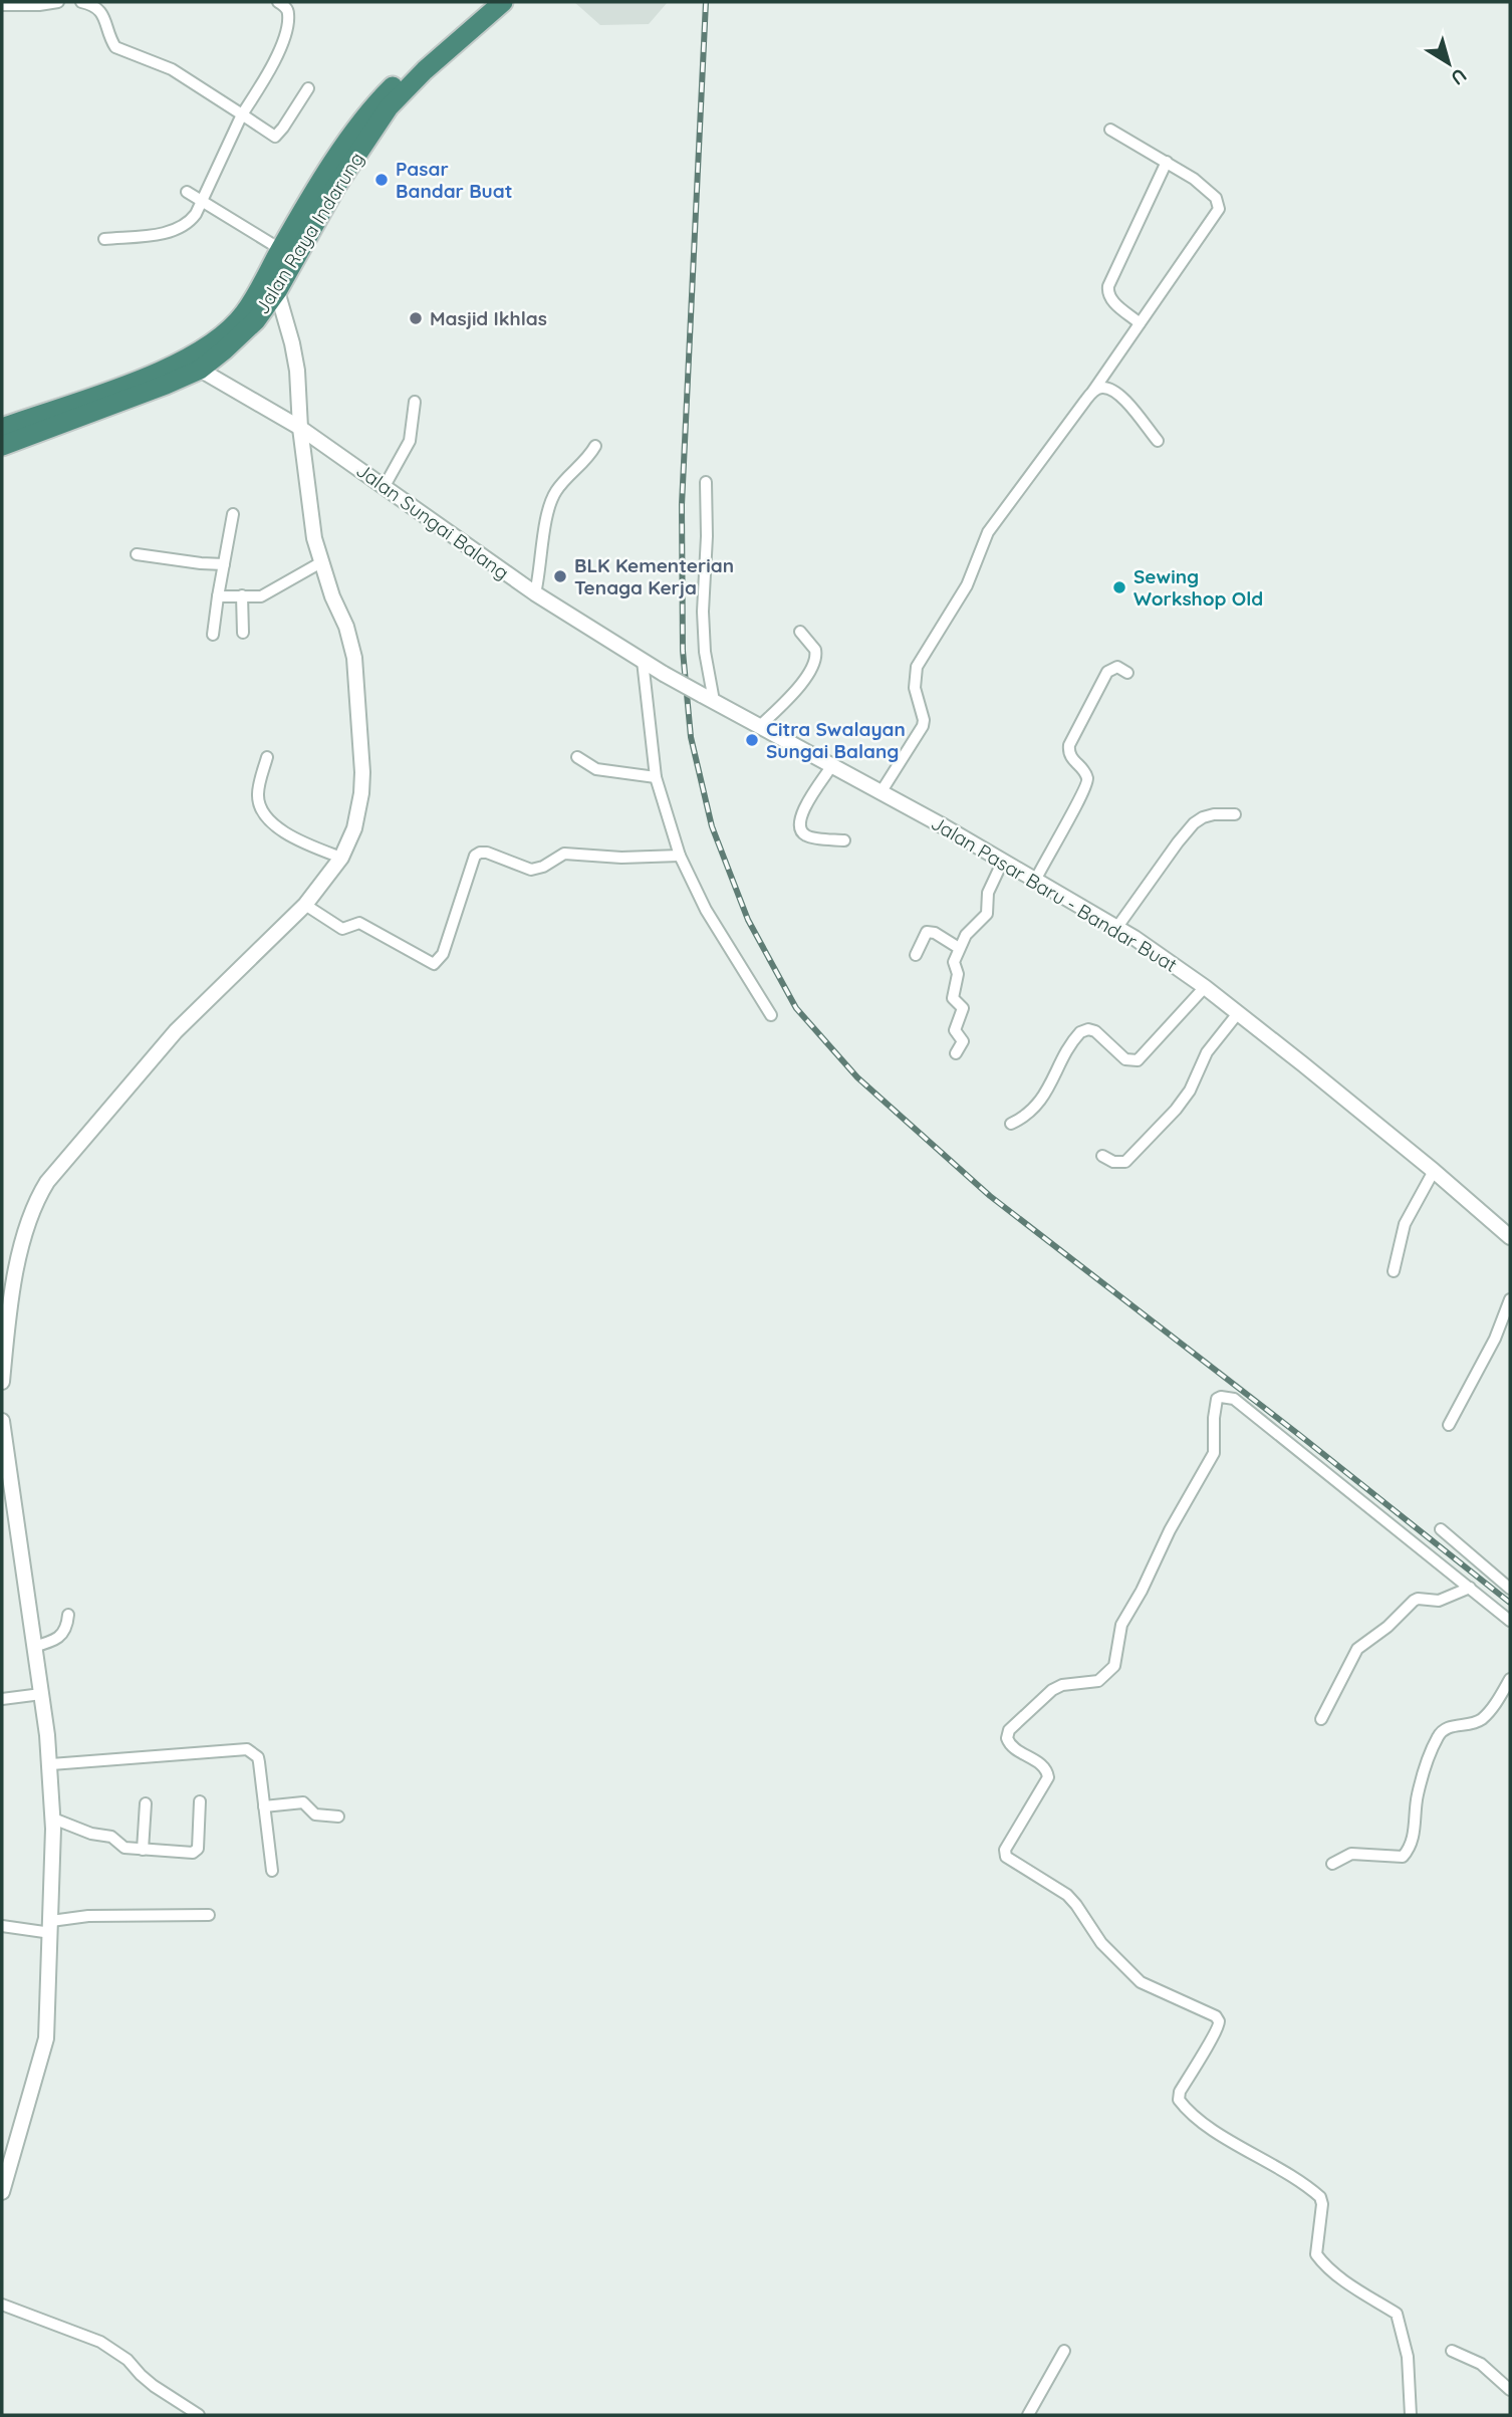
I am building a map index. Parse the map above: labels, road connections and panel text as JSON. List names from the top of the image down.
{
  "streets": {
    "highway": ["Jalan Raya Indarung"],
    "street": ["Jalan Sungai Balang", "Jalan Pasar Baru - Bandar Buat"]
  },
  "crossings": [
    ["Jalan Raya Indarung", "Jalan Sungai Balang"],
    ["Jalan Sungai Balang", "Jalan Pasar Baru - Bandar Buat"]
  ],
  "places": [
    "Pasar Bandar Buat",
    "Masjid Ikhlas",
    "BLK Kementerian Tenaga Kerja",
    "Sewing Workshop Old",
    "Citra Swalayan Sungai Balang"
  ],
  "north": "bottom right"
}
